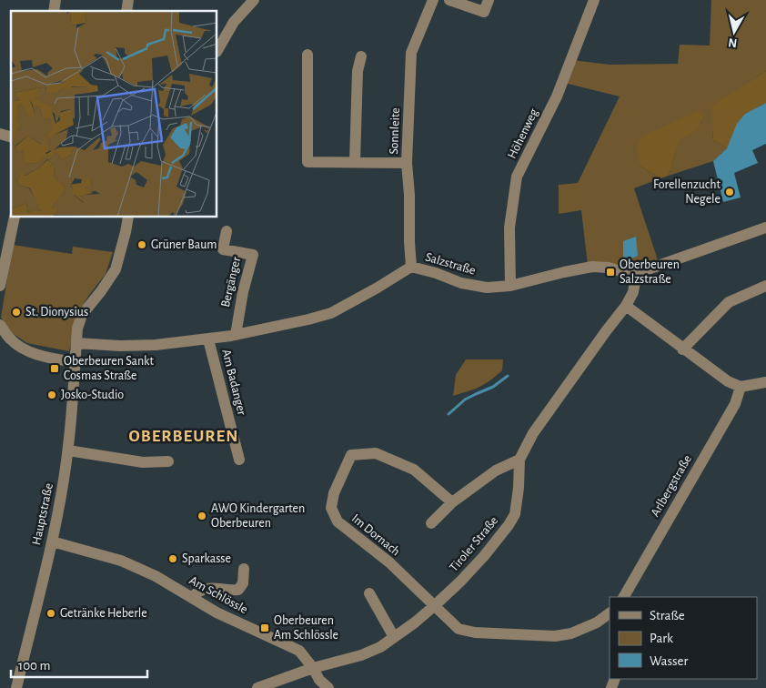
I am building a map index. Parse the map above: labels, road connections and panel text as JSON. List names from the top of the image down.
{
  "streets": {
    "street": [
      "Sonnleite",
      "Höhenweg",
      "Salzstraße",
      "Bergänger",
      "Am Badanger",
      "Arlbergstraße",
      "Hauptstraße",
      "Im Dornach",
      "Tiroler Straße",
      "Am Schlössle"
    ]
  },
  "crossings": [
    ["Sonnleite", "Salzstraße"],
    ["Höhenweg", "Salzstraße"],
    ["Salzstraße", "Bergänger"],
    ["Salzstraße", "Am Badanger"],
    ["Salzstraße", "Hauptstraße"],
    ["Salzstraße", "Tiroler Straße"],
    ["Hauptstraße", "Am Schlössle"],
    ["Im Dornach", "Tiroler Straße"],
    ["Tiroler Straße", "Am Schlössle"]
  ],
  "districts": ["OBERBEUREN"],
  "places": {
    "other": [
      "Forellenzucht Negele",
      "Grüner Baum",
      "St. Dionysius",
      "Josko-Studio",
      "AWO Kindergarten Oberbeuren",
      "Sparkasse",
      "Getränke Heberle"
    ],
    "transit": ["Oberbeuren Salzstraße", "Oberbeuren Sankt Cosmas Straße", "Oberbeuren Am Schlössle"]
  },
  "legend": ["Straße", "Park", "Wasser"],
  "scale_bar": "100 m",
  "north": "bottom"
}
